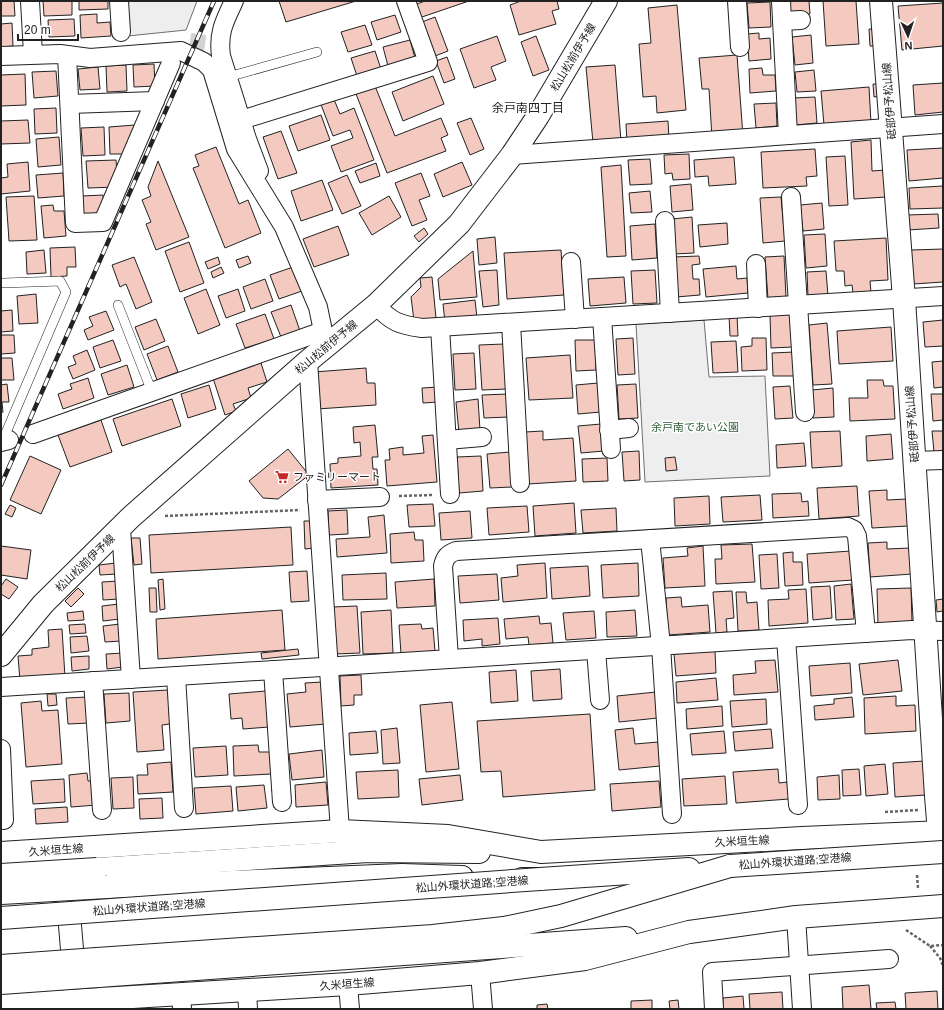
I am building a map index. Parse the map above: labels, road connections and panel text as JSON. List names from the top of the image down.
{
  "streets": {
    "main road": [
      "松山松前伊予線",
      "砥部伊予松山線",
      "久米垣生線",
      "松山外環状道路;空港線"
    ]
  },
  "crossings": [
    ["砥部伊予松山線", "久米垣生線"],
    ["砥部伊予松山線", "松山外環状道路;空港線"],
    ["久米垣生線", "松山外環状道路;空港線"]
  ],
  "districts": ["余戸南四丁目"],
  "parks": ["余戸南であい公園"],
  "places": {
    "supermarket": ["ファミリーマート"]
  },
  "scale_bar": "20 m",
  "north": "bottom"
}
